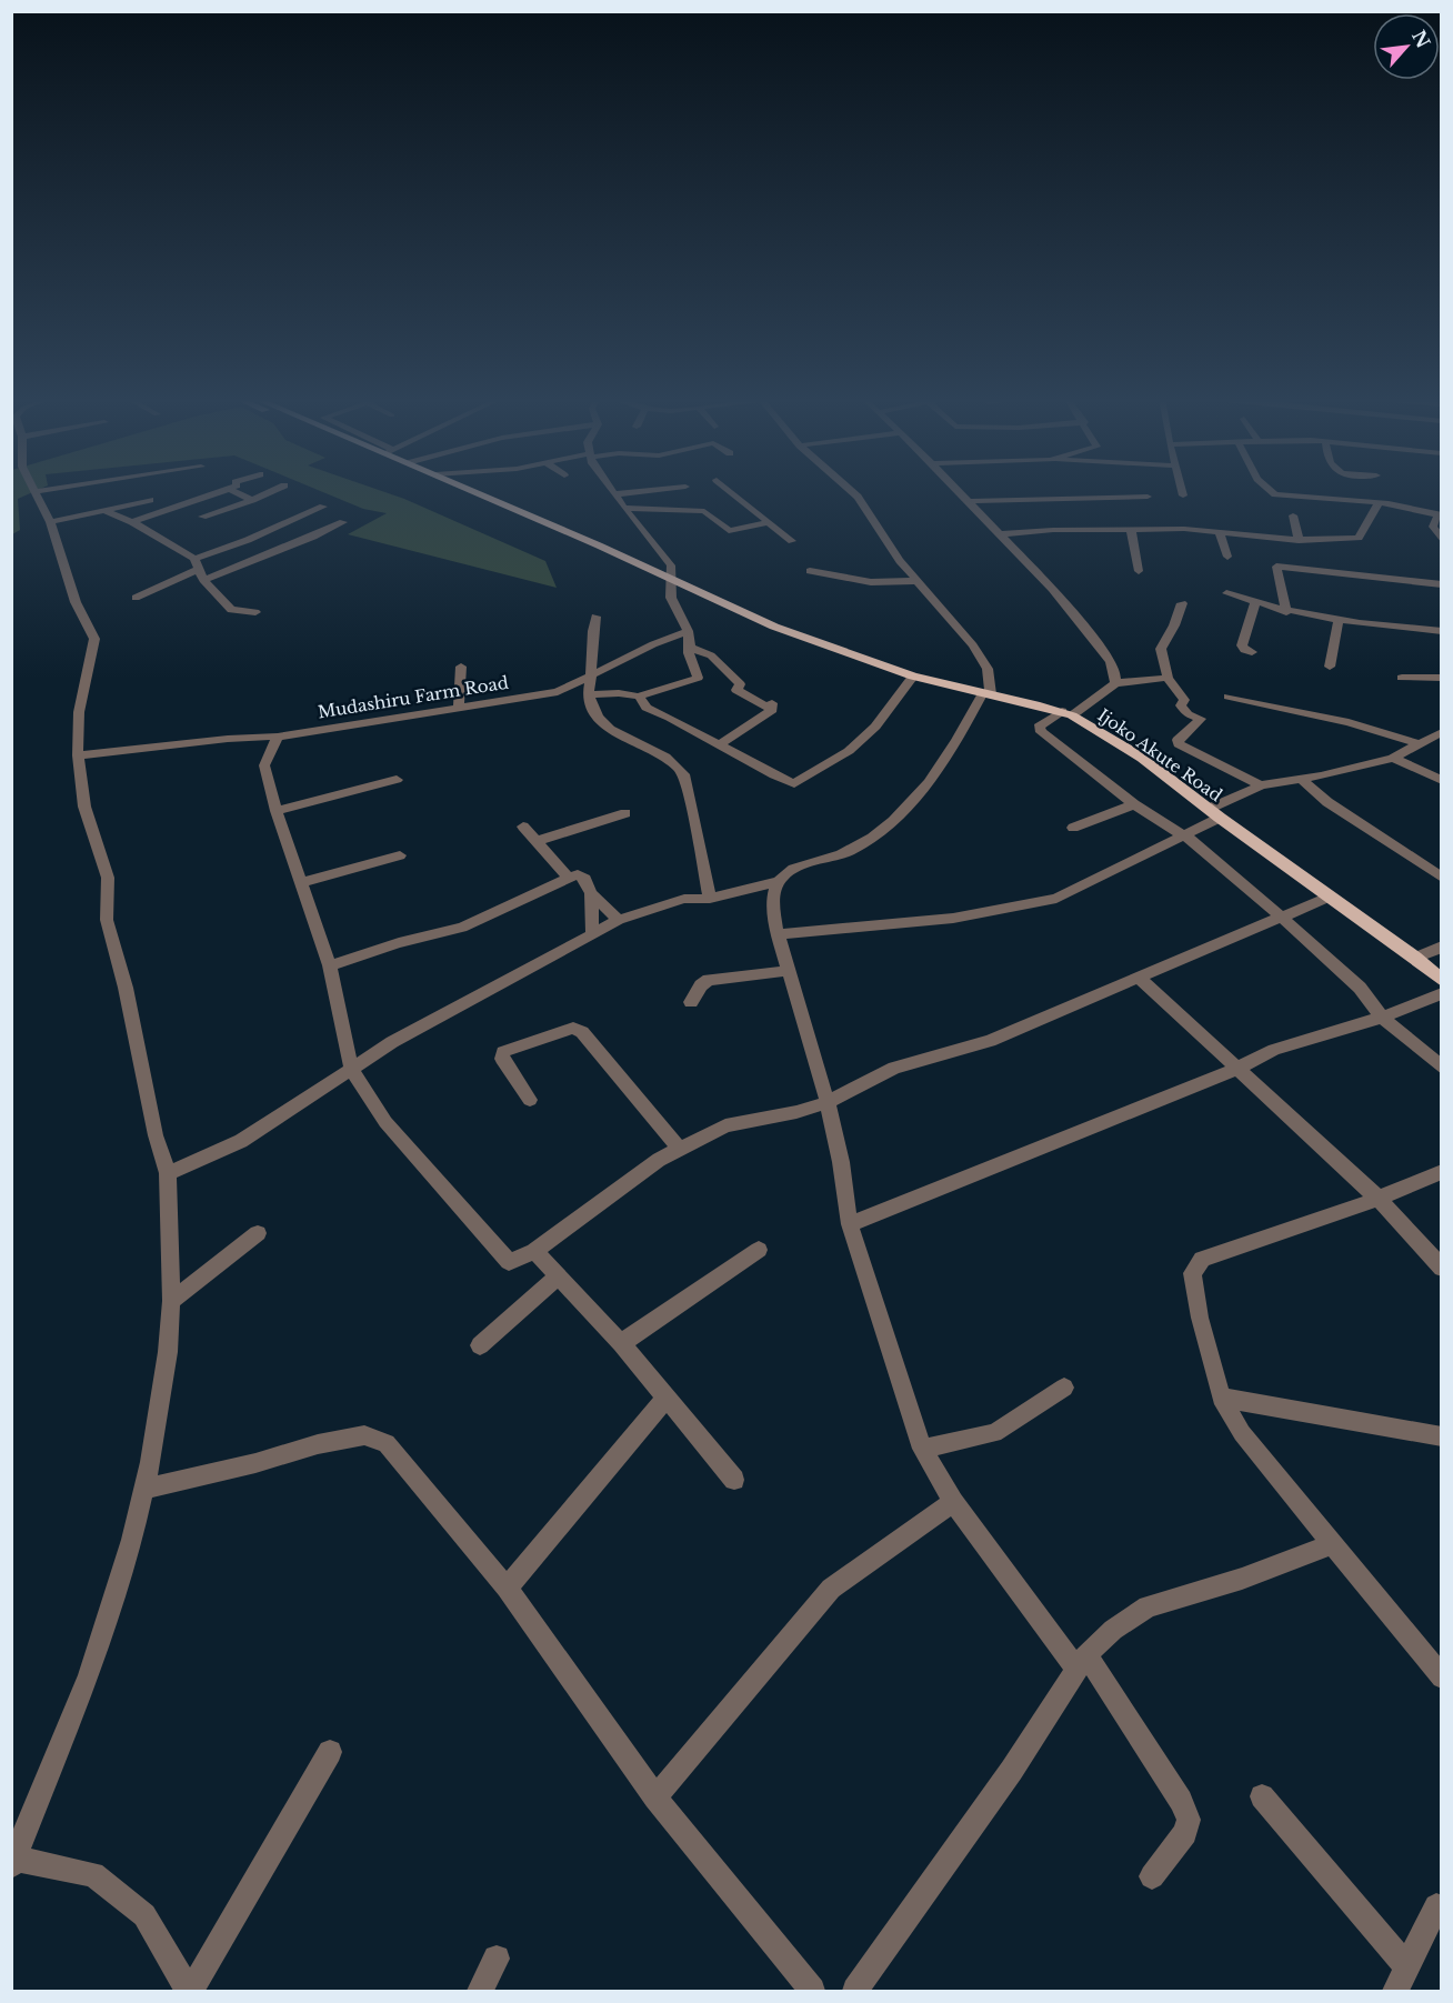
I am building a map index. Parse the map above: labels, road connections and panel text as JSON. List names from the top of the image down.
{
  "streets": {
    "main road": ["Ijoko Akute Road"],
    "street": ["Mudashiru Farm Road"]
  },
  "north": "top right"
}
